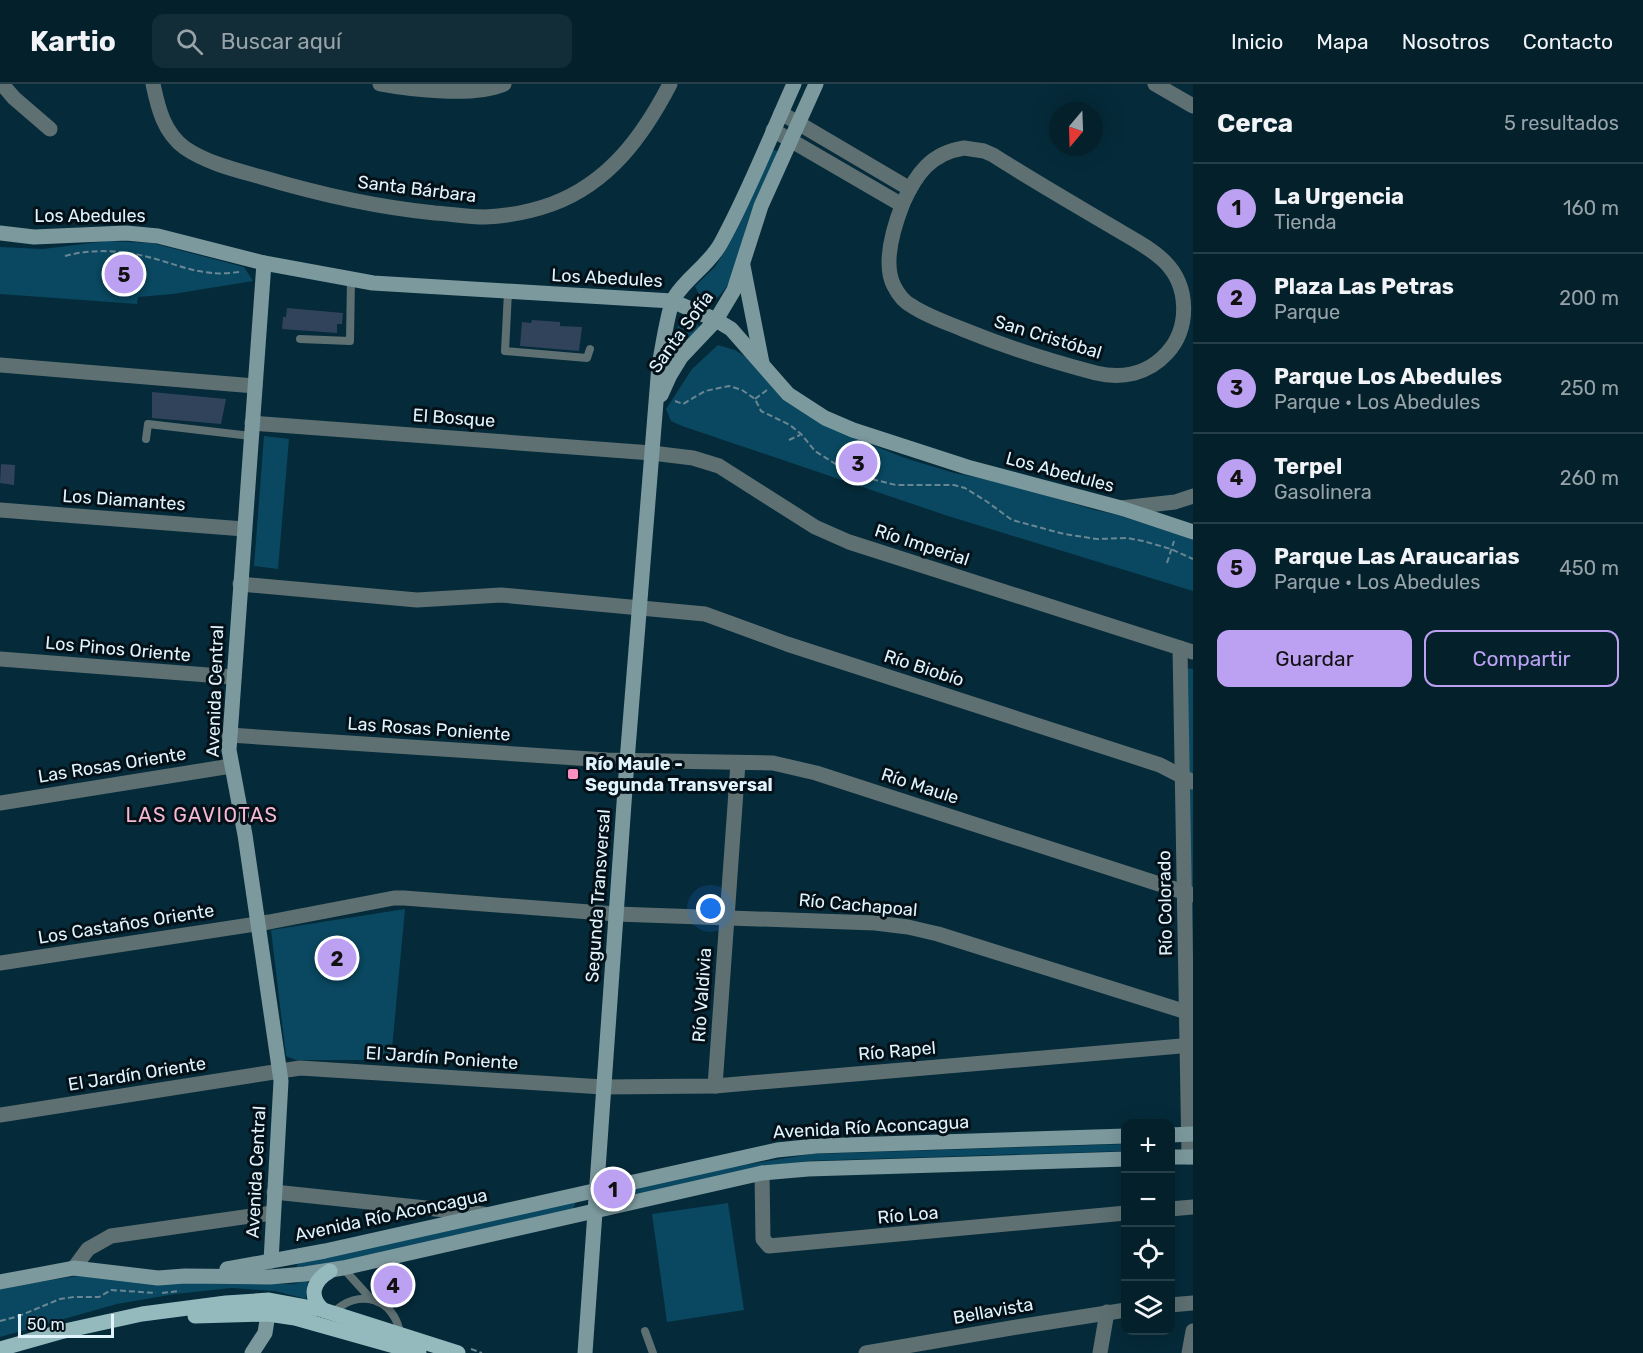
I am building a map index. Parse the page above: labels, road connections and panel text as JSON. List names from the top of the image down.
{
  "streets": {
    "street": [
      "Santa Bárbara",
      "Los Abedules",
      "Santa Sofía",
      "San Cristóbal",
      "El Bosque",
      "Los Diamantes",
      "Río Imperial",
      "Los Pinos Oriente",
      "Río Biobío",
      "Avenida Central",
      "Las Rosas Poniente",
      "Las Rosas Oriente",
      "Río Maule",
      "Segunda Transversal",
      "Río Colorado",
      "Río Cachapoal",
      "Los Castaños Oriente",
      "Río Valdivia",
      "Río Rapel",
      "El Jardín Poniente",
      "El Jardín Oriente",
      "Avenida Río Aconcagua",
      "Río Loa",
      "Bellavista"
    ]
  },
  "crossings": [
    ["Los Abedules", "Santa Sofía"],
    ["Los Abedules", "Avenida Central"],
    ["Santa Sofía", "Segunda Transversal"],
    ["El Bosque", "Río Imperial"],
    ["El Bosque", "Avenida Central"],
    ["El Bosque", "Segunda Transversal"],
    ["Los Diamantes", "Avenida Central"],
    ["Río Imperial", "Segunda Transversal"],
    ["Río Imperial", "Río Colorado"],
    ["Los Pinos Oriente", "Avenida Central"],
    ["Río Biobío", "Avenida Central"],
    ["Río Biobío", "Segunda Transversal"],
    ["Río Biobío", "Río Colorado"],
    ["Avenida Central", "Las Rosas Poniente"],
    ["Avenida Central", "Las Rosas Oriente"],
    ["Avenida Central", "Los Castaños Oriente"],
    ["Avenida Central", "El Jardín Poniente"],
    ["Avenida Central", "El Jardín Oriente"],
    ["Avenida Central", "Avenida Río Aconcagua"],
    ["Las Rosas Poniente", "Río Maule"],
    ["Las Rosas Poniente", "Segunda Transversal"],
    ["Río Maule", "Segunda Transversal"],
    ["Río Maule", "Río Colorado"],
    ["Río Maule", "Río Valdivia"],
    ["Segunda Transversal", "Río Cachapoal"],
    ["Segunda Transversal", "Los Castaños Oriente"],
    ["Segunda Transversal", "Río Rapel"],
    ["Segunda Transversal", "El Jardín Poniente"],
    ["Segunda Transversal", "Avenida Río Aconcagua"],
    ["Río Colorado", "Río Cachapoal"],
    ["Río Colorado", "Río Rapel"],
    ["Río Cachapoal", "Los Castaños Oriente"],
    ["Río Cachapoal", "Río Valdivia"],
    ["Río Valdivia", "Río Rapel"],
    ["Río Rapel", "El Jardín Poniente"],
    ["El Jardín Poniente", "El Jardín Oriente"]
  ],
  "districts": ["LAS GAVIOTAS"],
  "places": {
    "transit": ["Río Maule - Segunda Transversal"]
  },
  "scale_bar": "50 m",
  "north": "bottom",
  "page": {
    "header": "Kartio",
    "search": "Buscar aquí",
    "nav": [
      "Inicio",
      "Mapa",
      "Nosotros",
      "Contacto"
    ],
    "heading": ["Cerca", "5 resultados"],
    "list": [
      {
        "mark": "1",
        "name": "La Urgencia",
        "note": "Tienda",
        "value": "160 m"
      },
      {
        "mark": "2",
        "name": "Plaza Las Petras",
        "note": "Parque",
        "value": "200 m"
      },
      {
        "mark": "3",
        "name": "Parque Los Abedules",
        "note": "Parque · Los Abedules",
        "value": "250 m"
      },
      {
        "mark": "4",
        "name": "Terpel",
        "note": "Gasolinera",
        "value": "260 m"
      },
      {
        "mark": "5",
        "name": "Parque Las Araucarias",
        "note": "Parque · Los Abedules",
        "value": "450 m"
      }
    ],
    "pins": [
      "5",
      "3",
      "2",
      "1",
      "4"
    ],
    "buttons": ["Guardar", "Compartir"],
    "map_buttons": ["+", "−"],
    "scale": "50 m"
  }
}
